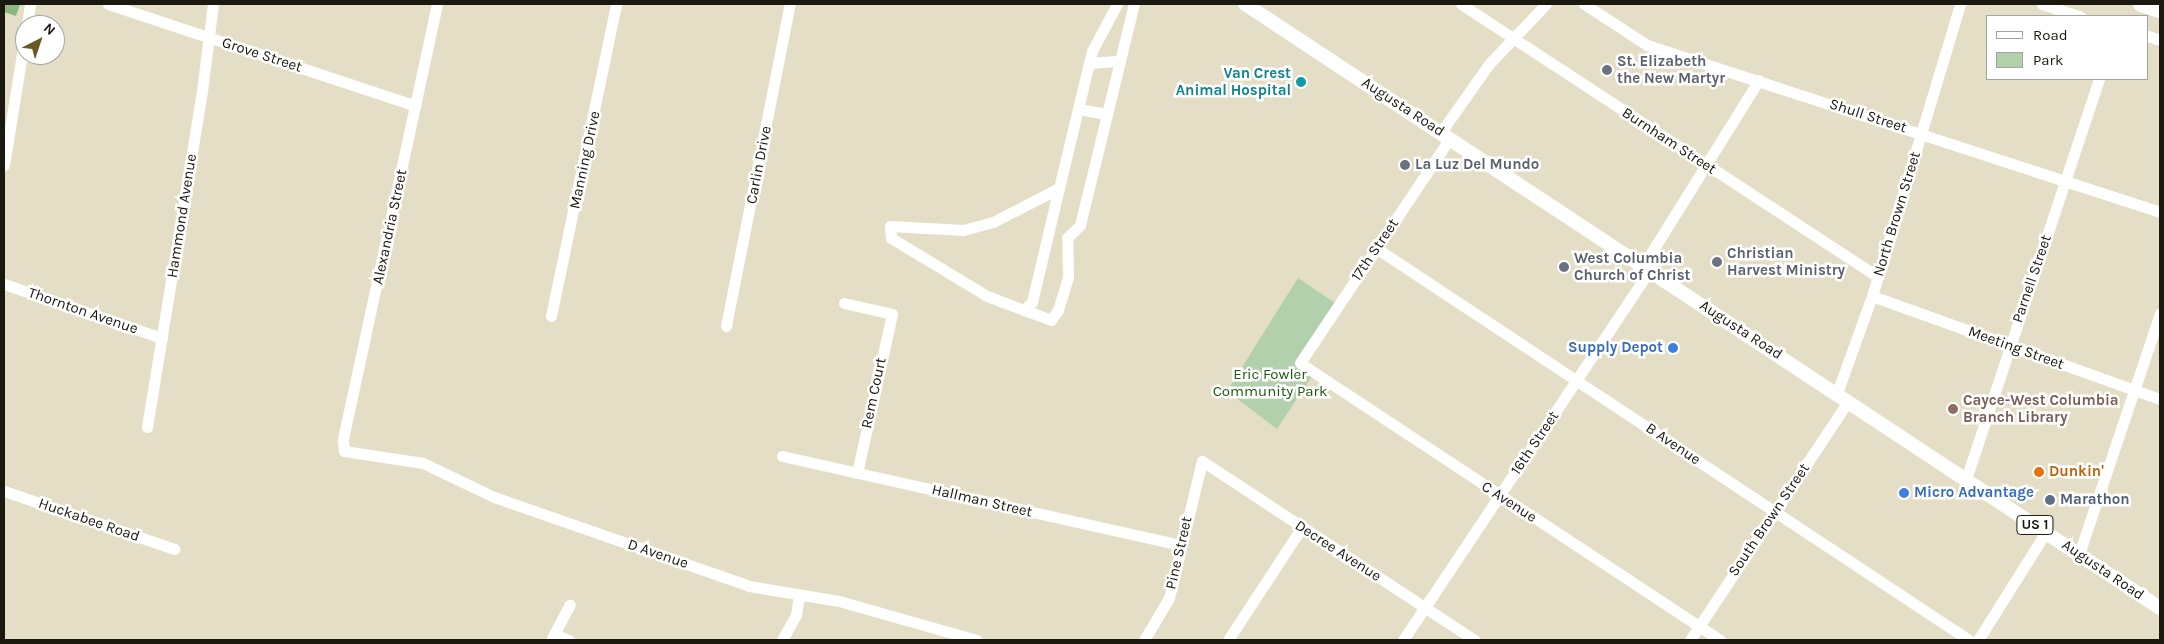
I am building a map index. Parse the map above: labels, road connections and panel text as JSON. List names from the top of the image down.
{
  "streets": {
    "main road": ["Augusta Road", "US 1"],
    "street": [
      "Grove Street",
      "Shull Street",
      "Burnham Street",
      "Manning Drive",
      "Carlin Drive",
      "North Brown Street",
      "Hammond Avenue",
      "Alexandria Street",
      "17th Street",
      "Parnell Street",
      "Thornton Avenue",
      "Meeting Street",
      "Rem Court",
      "16th Street",
      "B Avenue",
      "Hallman Street",
      "C Avenue",
      "Huckabee Road",
      "South Brown Street",
      "Decree Avenue",
      "Pine Street",
      "D Avenue"
    ]
  },
  "crossings": [
    ["Grove Street", "Hammond Avenue"],
    ["Grove Street", "Alexandria Street"],
    ["Augusta Road", "North Brown Street"],
    ["Augusta Road", "17th Street"],
    ["Augusta Road", "Parnell Street"],
    ["Augusta Road", "16th Street"],
    ["Augusta Road", "South Brown Street"],
    ["Shull Street", "North Brown Street"],
    ["Shull Street", "Parnell Street"],
    ["Shull Street", "16th Street"],
    ["Burnham Street", "North Brown Street"],
    ["Burnham Street", "17th Street"],
    ["Burnham Street", "16th Street"],
    ["North Brown Street", "Meeting Street"],
    ["North Brown Street", "South Brown Street"],
    ["Hammond Avenue", "Thornton Avenue"],
    ["Alexandria Street", "D Avenue"],
    ["17th Street", "B Avenue"],
    ["17th Street", "C Avenue"],
    ["Parnell Street", "Meeting Street"],
    ["Rem Court", "Hallman Street"],
    ["16th Street", "B Avenue"],
    ["16th Street", "C Avenue"],
    ["16th Street", "Decree Avenue"],
    ["B Avenue", "South Brown Street"],
    ["Hallman Street", "Pine Street"],
    ["C Avenue", "South Brown Street"],
    ["Decree Avenue", "Pine Street"]
  ],
  "parks": ["Eric Fowler Community Park"],
  "places": [
    "St. Elizabeth the New Martyr",
    "Van Crest Animal Hospital",
    "La Luz Del Mundo",
    "Christian Harvest Ministry",
    "West Columbia Church of Christ",
    "Supply Depot",
    "Cayce-West Columbia Branch Library",
    "Dunkin'",
    "Micro Advantage",
    "Marathon"
  ],
  "legend": ["Road", "Park"],
  "north": "top right"
}
